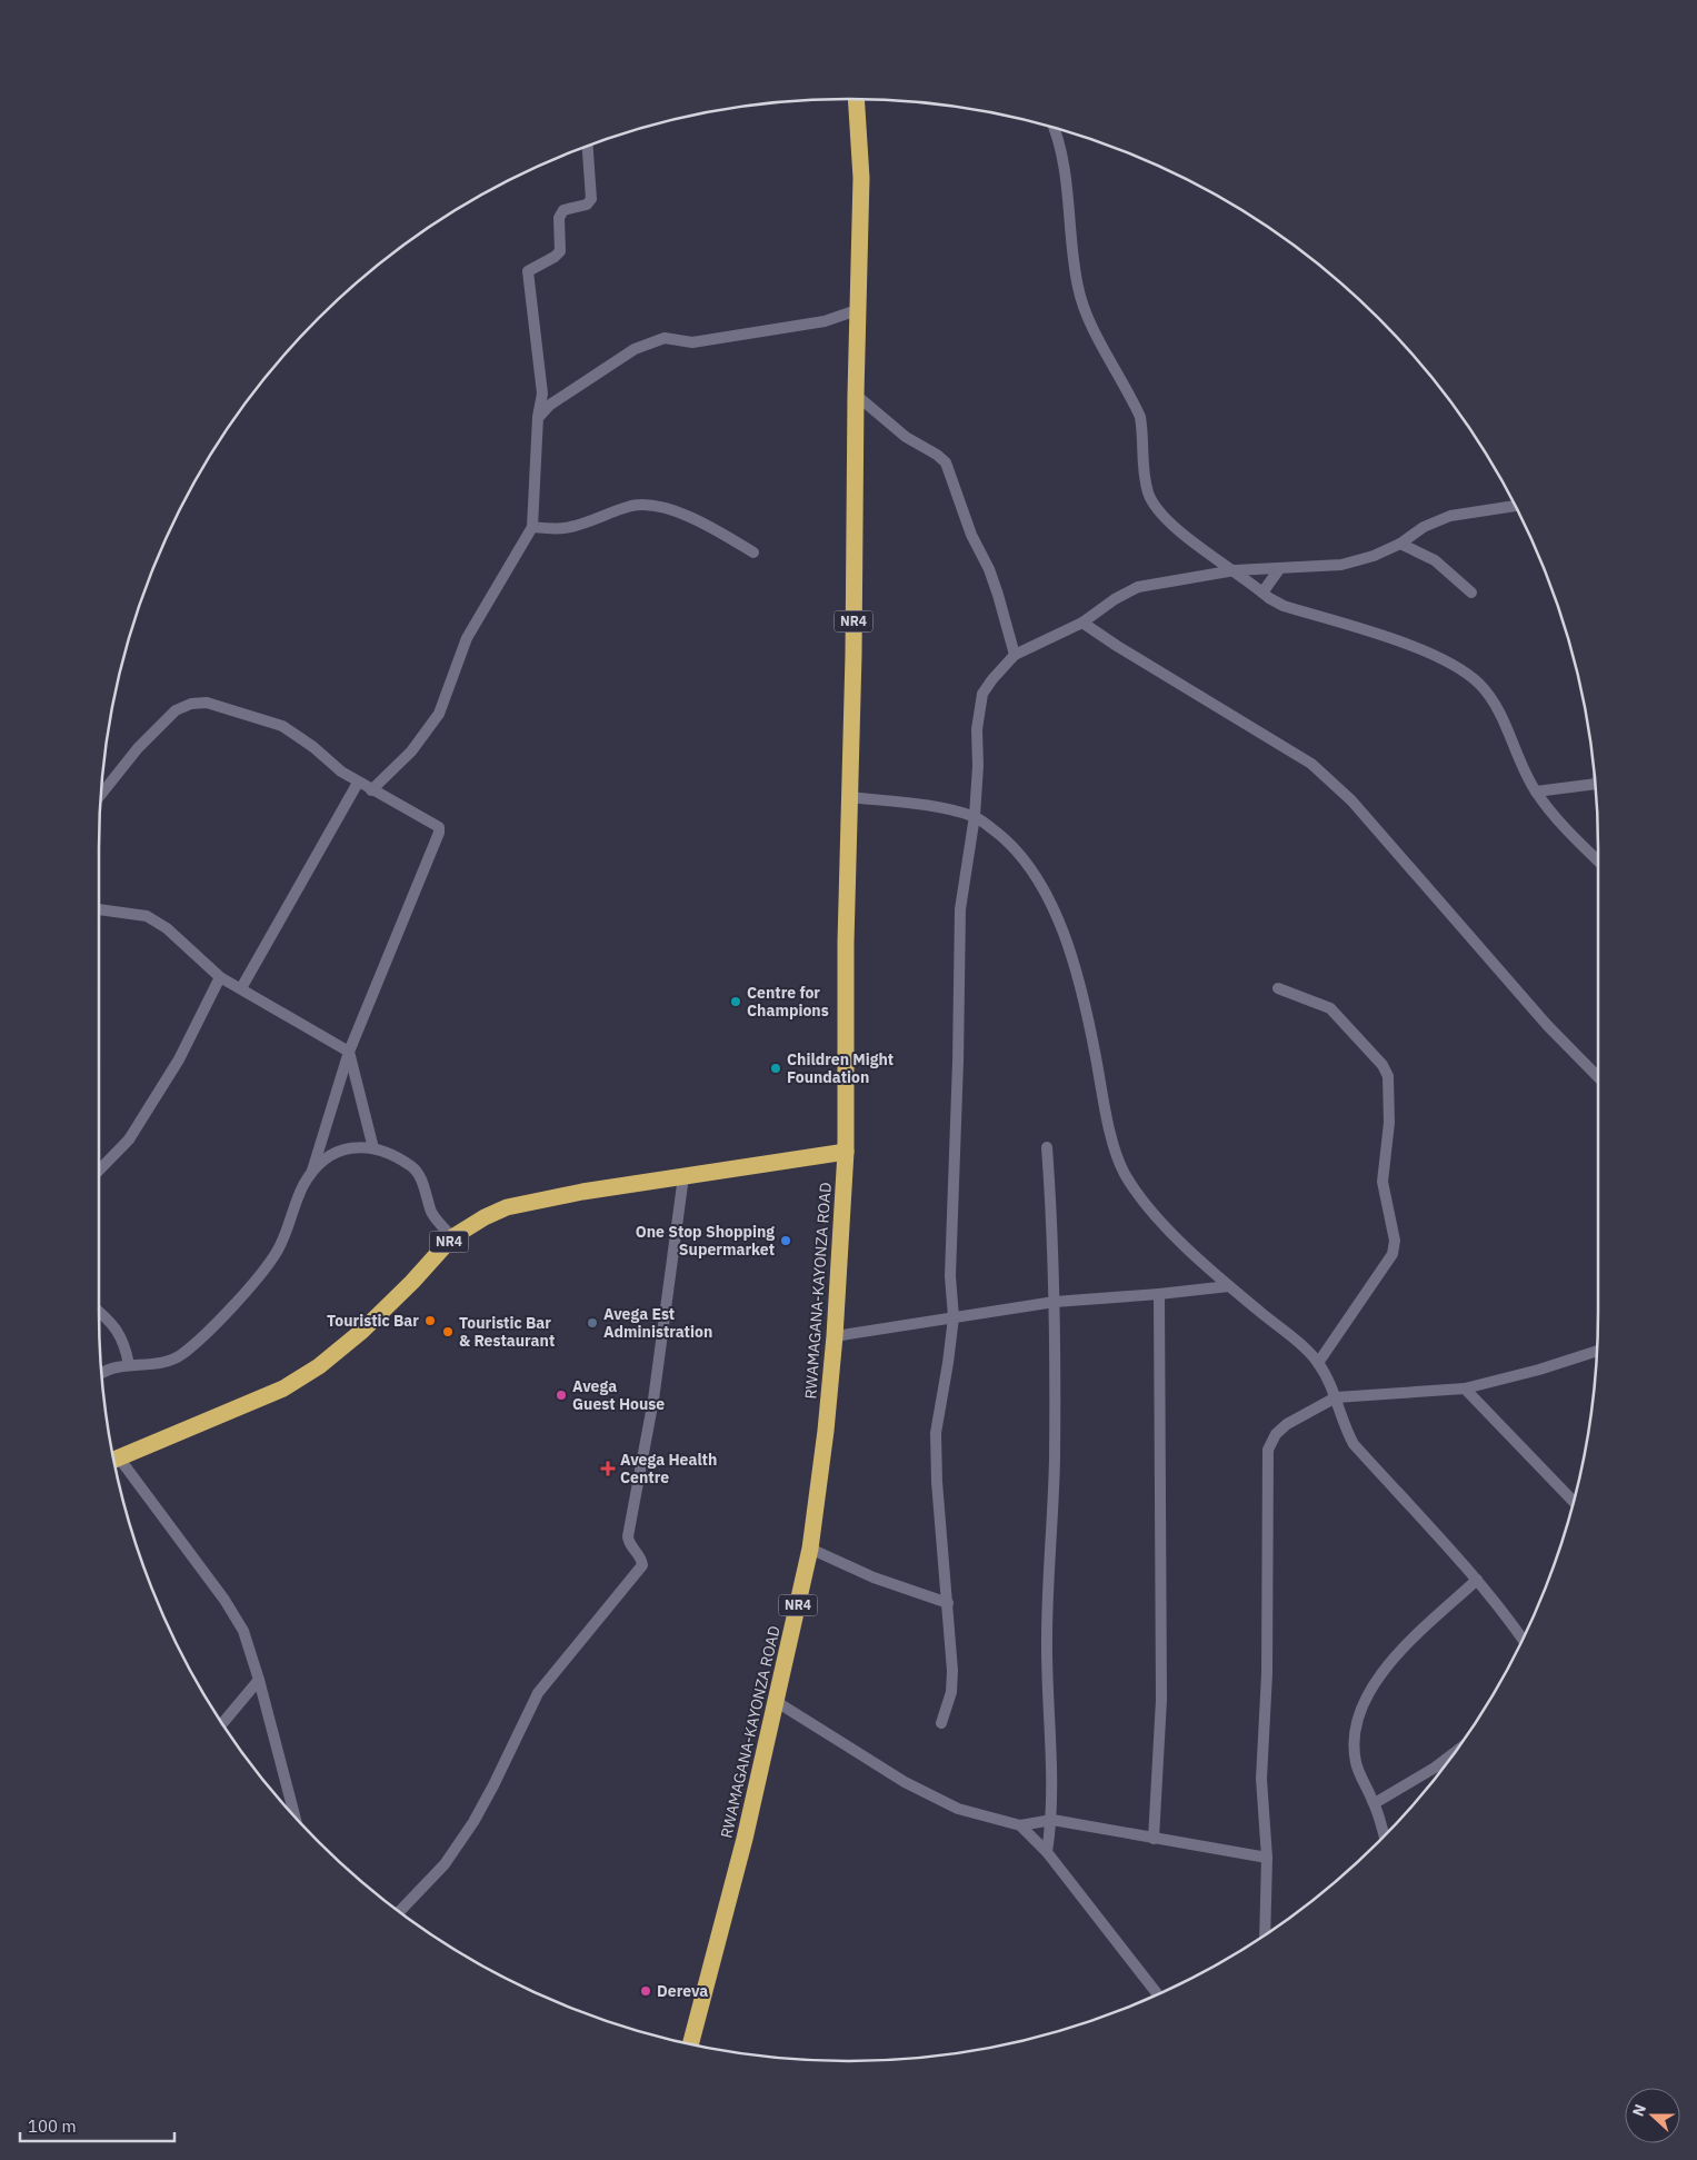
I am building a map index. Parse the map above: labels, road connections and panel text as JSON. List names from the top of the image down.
{
  "streets": {
    "highway": ["NR4", "RWAMAGANA-KAYONZA ROAD"]
  },
  "crossings": [
    ["NR4", "RWAMAGANA-KAYONZA ROAD"]
  ],
  "places": {
    "other": [
      "Centre for Champions",
      "Children Might Foundation",
      "One Stop Shopping Supermarket",
      "Touristic Bar",
      "Avega Est Administration",
      "Touristic Bar & Restaurant",
      "Avega Guest House",
      "Dereva"
    ],
    "health": ["Avega Health Centre"]
  },
  "scale_bar": "100 m",
  "north": "left"
}
